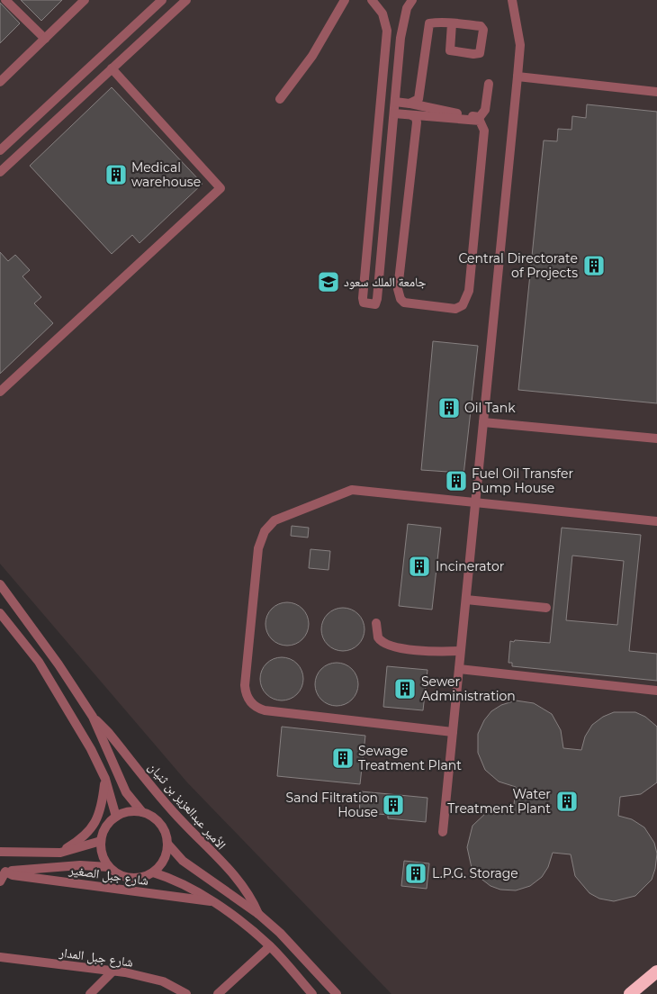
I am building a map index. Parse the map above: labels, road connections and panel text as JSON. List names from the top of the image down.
{
  "streets": {
    "street": ["الأمير عبدالعزيز بن ثنيان", "شارع جبل الصغير", "شارع جبل المدار"]
  },
  "crossings": [
    ["الأمير عبدالعزيز بن ثنيان", "شارع جبل الصغير"]
  ],
  "places": {
    "building": [
      "Medical warehouse",
      "Central Directorate of Projects",
      "Oil Tank",
      "Fuel Oil Transfer Pump House",
      "Incinerator",
      "Sewer Administration",
      "Sewage Treatment Plant",
      "Water Treatment Plant",
      "Sand Filtration House",
      "L.P.G. Storage"
    ],
    "school or university": ["جامعة الملك سعود"]
  }
}
